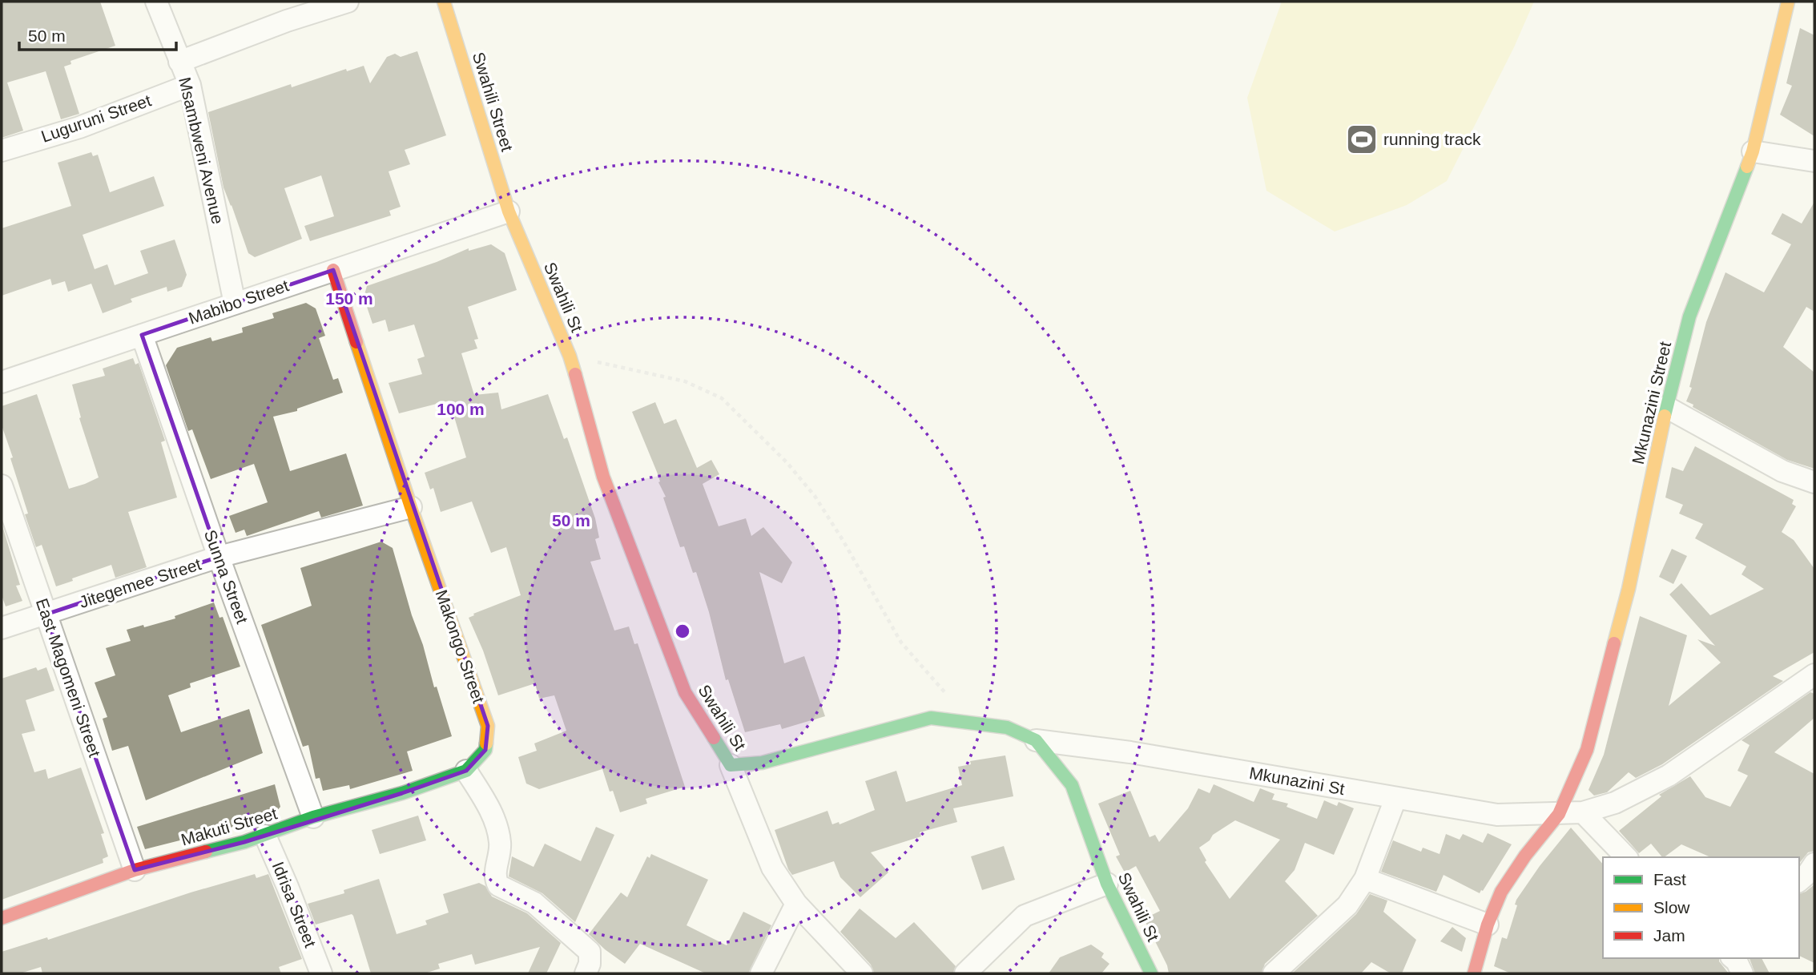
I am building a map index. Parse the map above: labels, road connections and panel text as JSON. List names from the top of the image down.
{
  "streets": {
    "street": [
      "Swahili Street",
      "Luguruni Street",
      "Msambweni Avenue",
      "Swahili St",
      "Mabibo Street",
      "Mkunazini Street",
      "Sunna Street",
      "Jitegemee Street",
      "Makongo Street",
      "East Magomeni Street",
      "Mkunazini St",
      "Makuti Street",
      "Idrisa Street"
    ]
  },
  "crossings": [
    ["Swahili Street", "Swahili St"],
    ["Swahili Street", "Mabibo Street"],
    ["Luguruni Street", "Msambweni Avenue"],
    ["Msambweni Avenue", "Mabibo Street"],
    ["Swahili St", "Mabibo Street"],
    ["Swahili St", "Mkunazini St"],
    ["Mabibo Street", "Sunna Street"],
    ["Mabibo Street", "Makongo Street"],
    ["Mkunazini Street", "Mkunazini St"],
    ["Sunna Street", "Jitegemee Street"],
    ["Sunna Street", "Makuti Street"],
    ["Jitegemee Street", "Makongo Street"],
    ["Jitegemee Street", "East Magomeni Street"],
    ["Makongo Street", "Makuti Street"],
    ["East Magomeni Street", "Makuti Street"],
    ["Makuti Street", "Idrisa Street"]
  ],
  "places": {
    "sports": ["running track"]
  },
  "legend": ["Fast", "Slow", "Jam"],
  "scale_bar": "50 m",
  "rings": ["150 m", "100 m", "50 m"]
}
